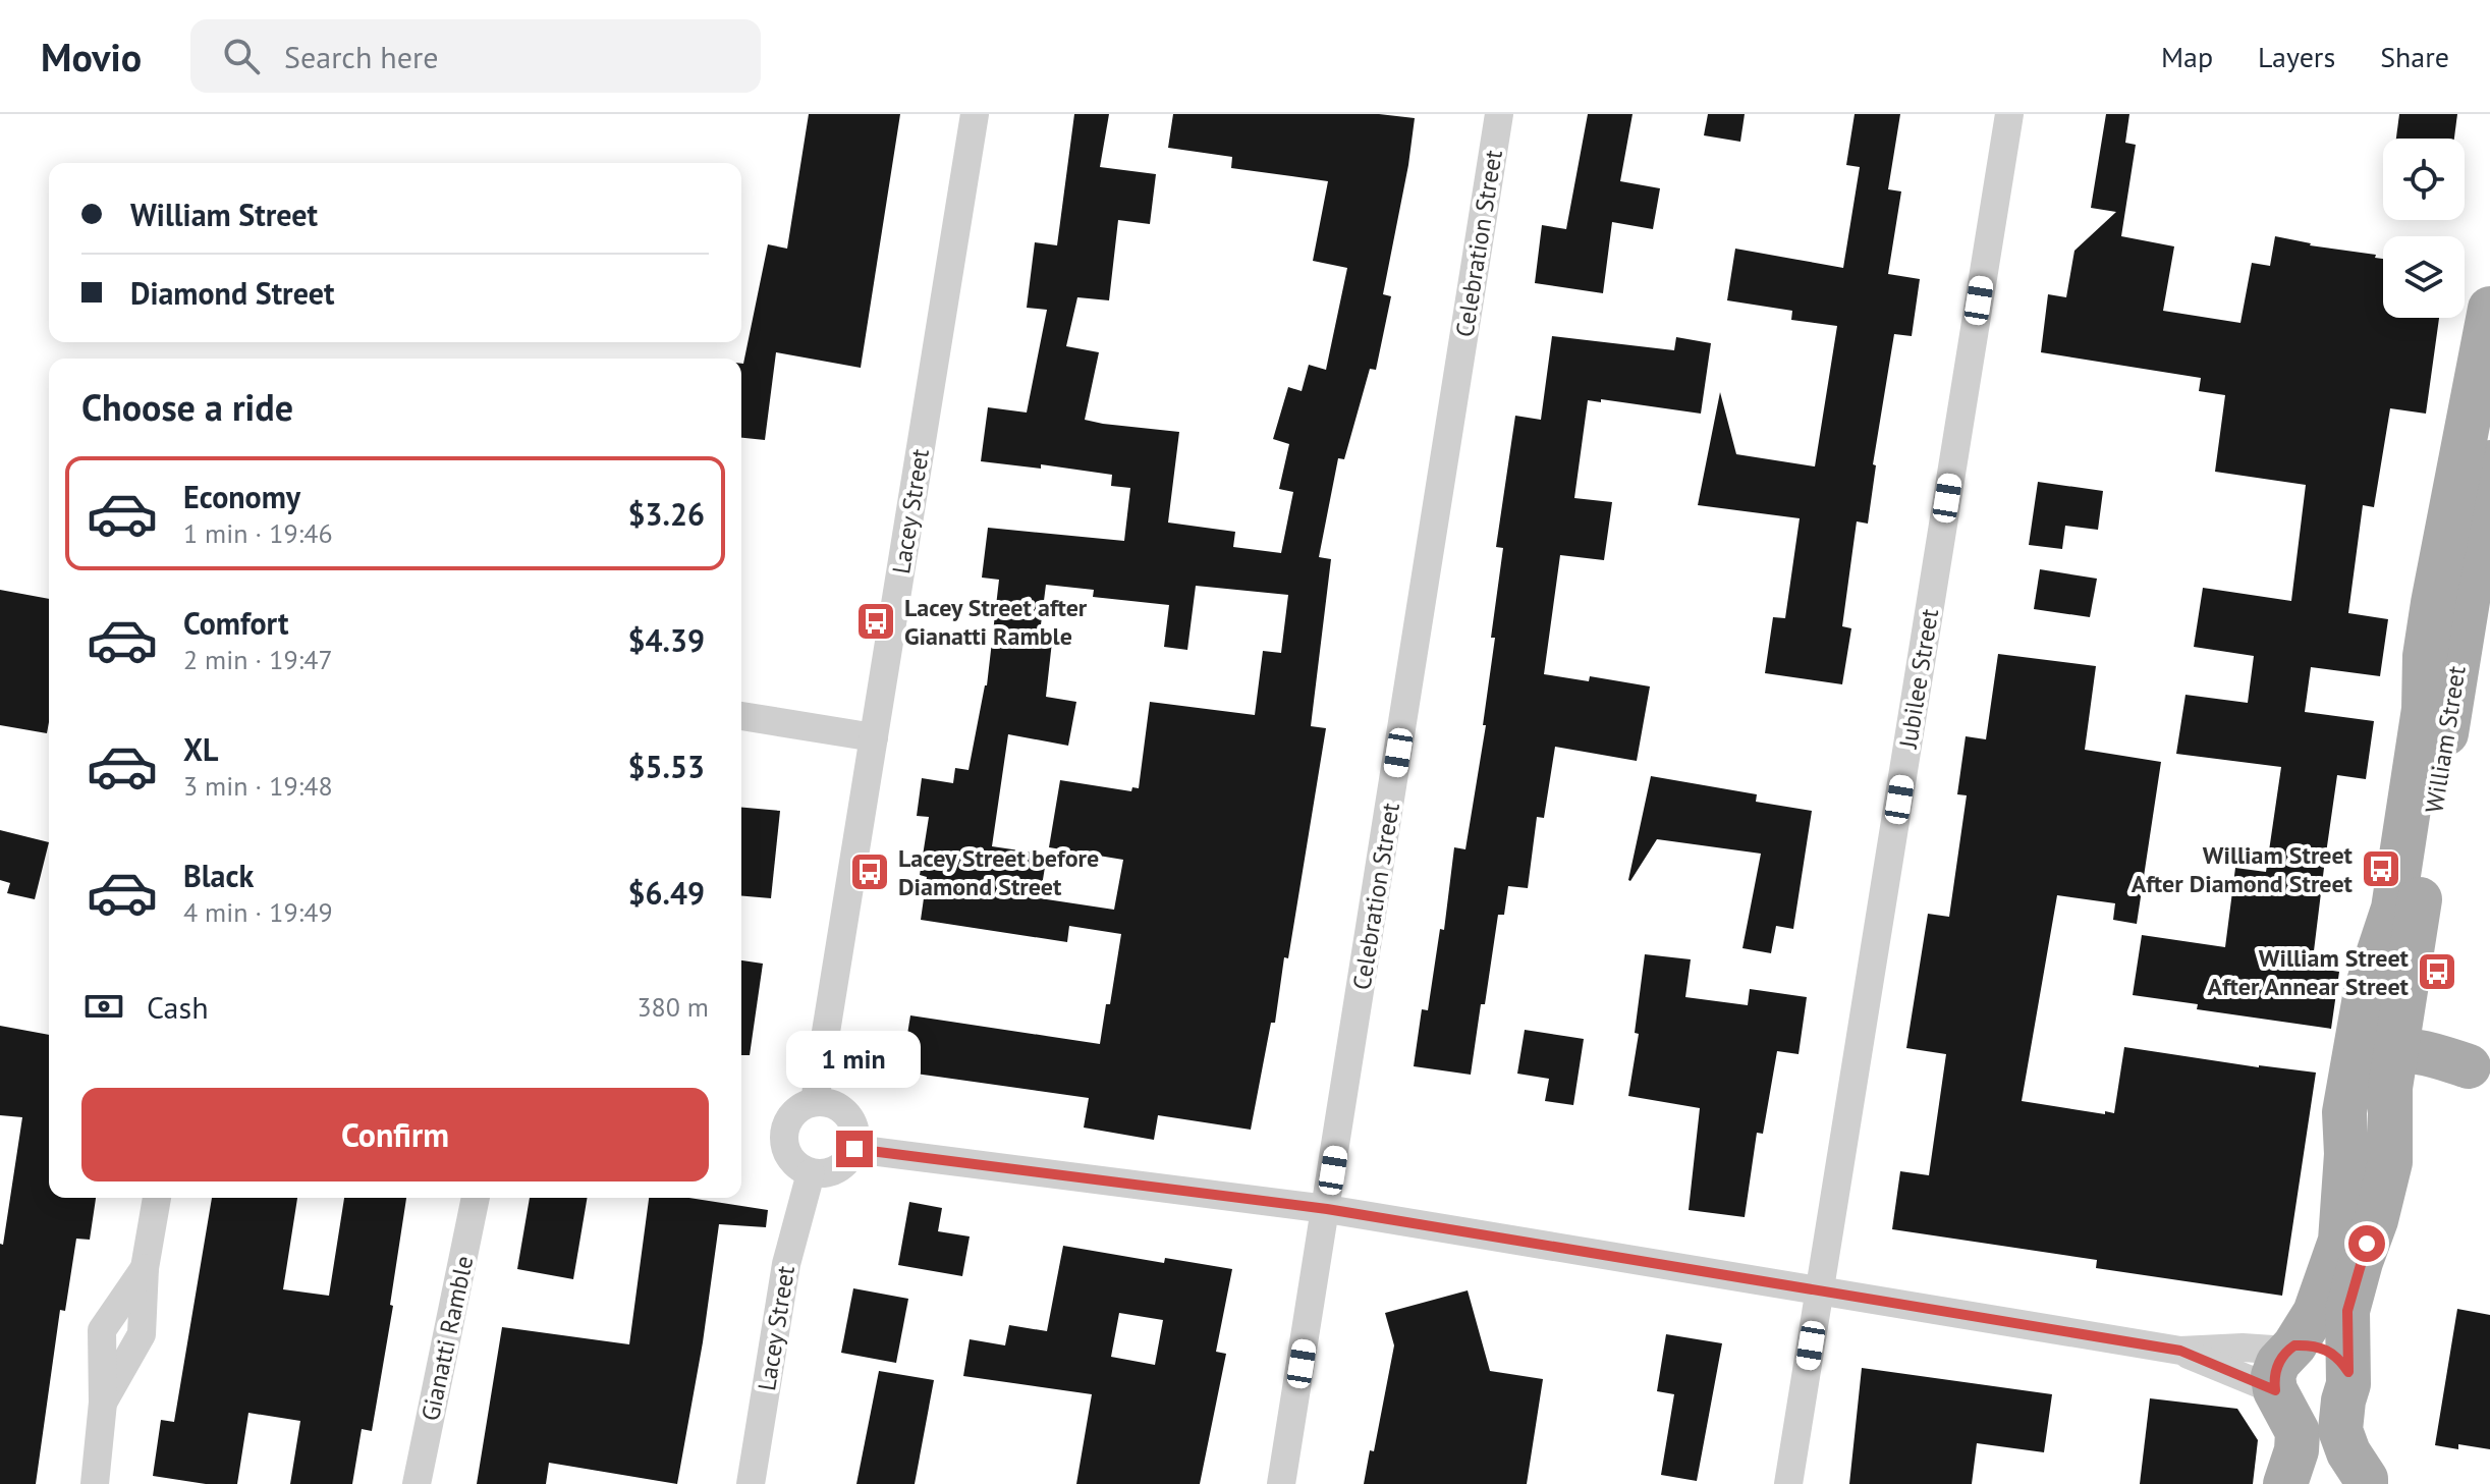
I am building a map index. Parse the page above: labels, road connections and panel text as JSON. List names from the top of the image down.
{
  "streets": {
    "main road": ["William Street"],
    "street": [
      "Celebration Street",
      "Lacey Street",
      "Jubilee Street",
      "Gianatti Ramble"
    ]
  },
  "places": {
    "bus stop": [
      "Lacey Street after Gianatti Ramble",
      "William Street After Diamond Street",
      "Lacey Street before Diamond Street",
      "William Street After Annear Street"
    ]
  },
  "page": {
    "header": "Movio",
    "search": "Search here",
    "nav": ["Map", "Layers", "Share"],
    "banner": ["William Street", "Diamond Street"],
    "heading": "Choose a ride",
    "list": [
      {
        "name": "Economy",
        "note": "1 min · 19:46",
        "value": "$3.26"
      },
      {
        "name": "Comfort",
        "note": "2 min · 19:47",
        "value": "$4.39"
      },
      {
        "name": "XL",
        "note": "3 min · 19:48",
        "value": "$5.53"
      },
      {
        "name": "Black",
        "note": "4 min · 19:49",
        "value": "$6.49"
      }
    ],
    "pay": ["Cash", "380 m"],
    "bubble": "1 min",
    "buttons": "Confirm"
  }
}
